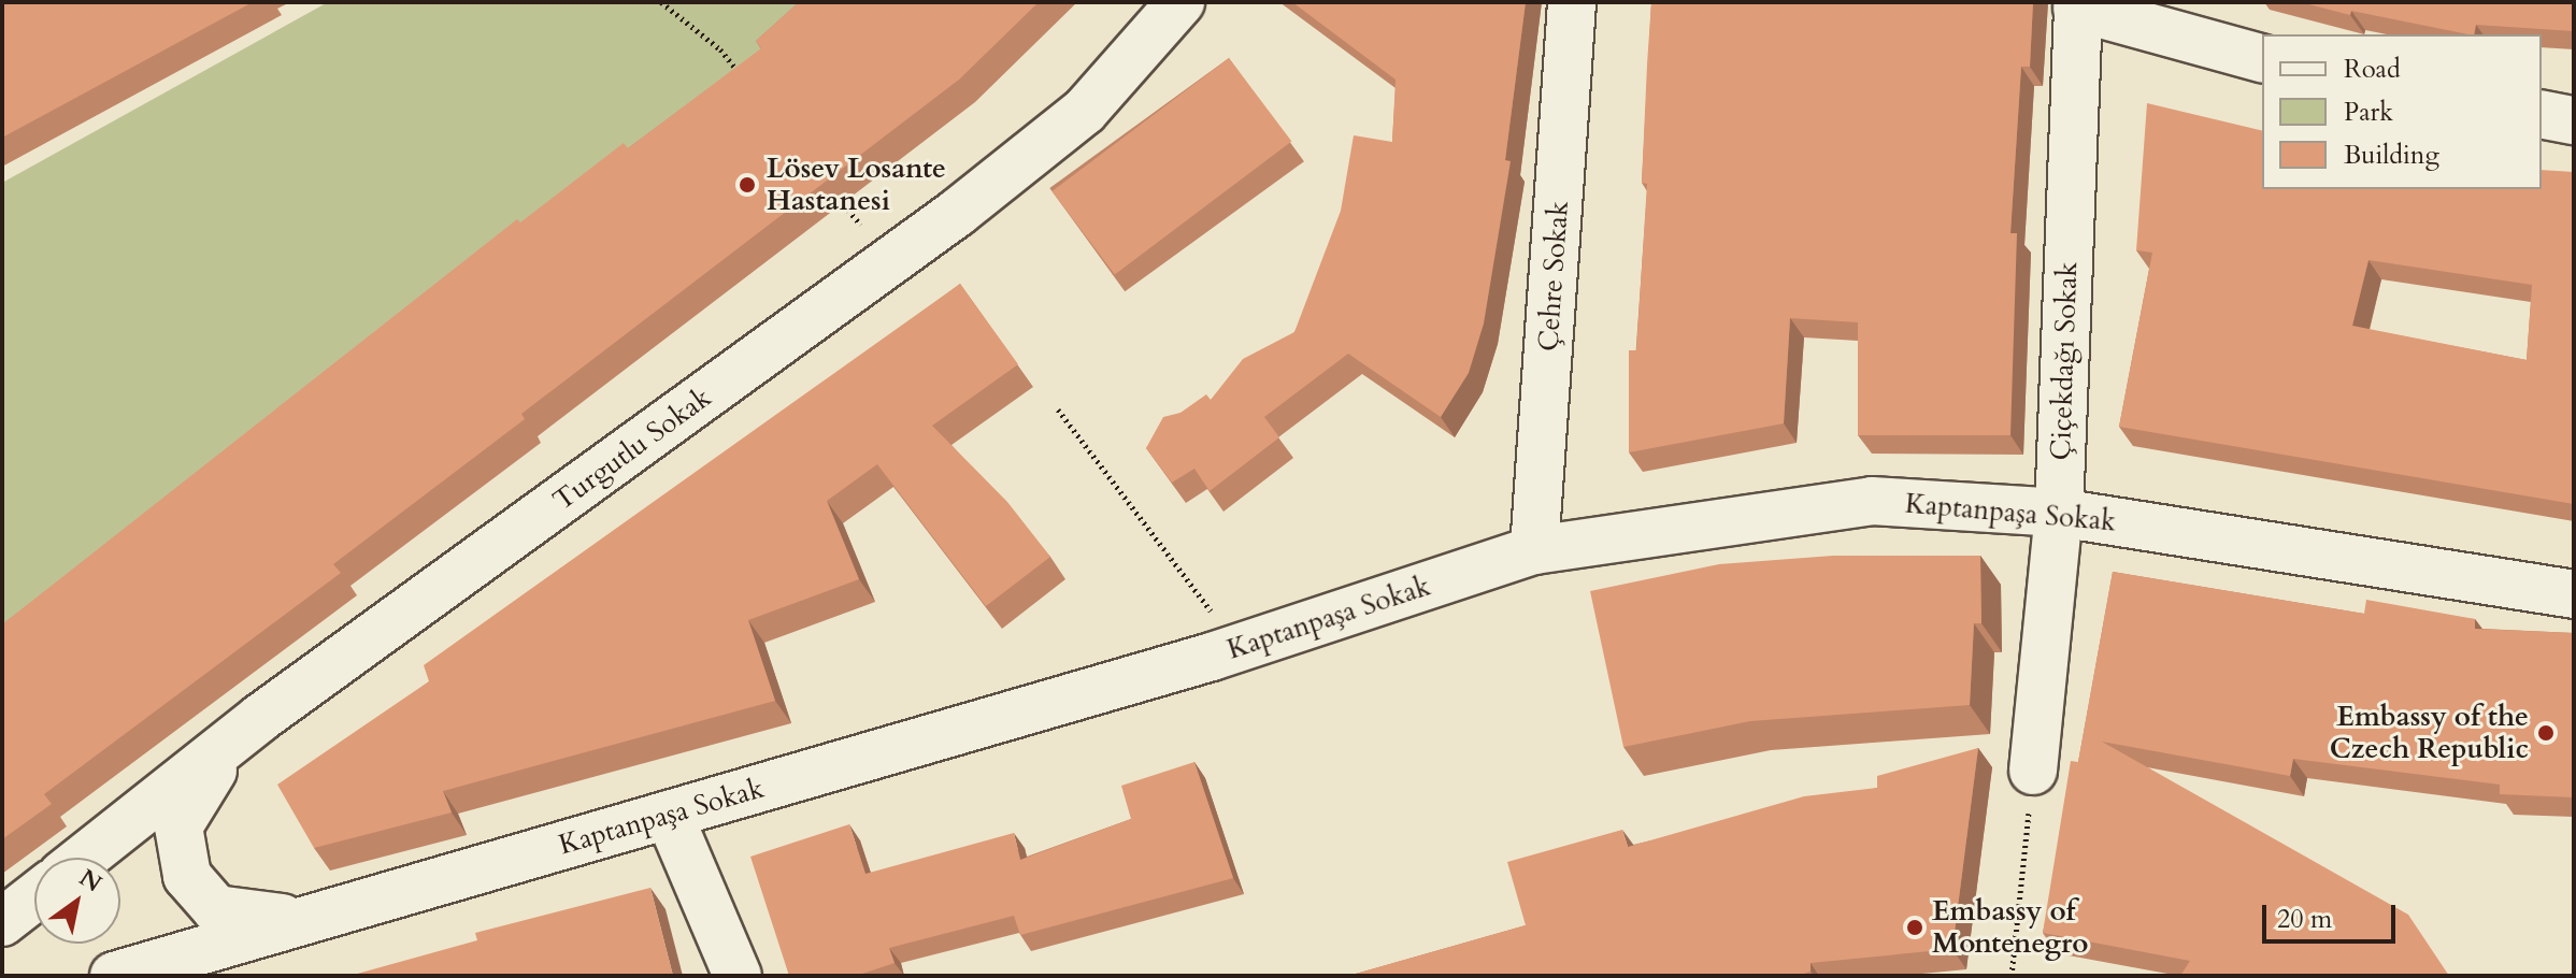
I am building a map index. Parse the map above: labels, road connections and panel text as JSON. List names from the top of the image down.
{
  "streets": {
    "street": [
      "Çehre Sokak",
      "Çiçekdağı Sokak",
      "Turgutlu Sokak",
      "Kaptanpaşa Sokak"
    ]
  },
  "crossings": [
    ["Çehre Sokak", "Kaptanpaşa Sokak"],
    ["Çiçekdağı Sokak", "Kaptanpaşa Sokak"]
  ],
  "places": ["Lösev Losante Hastanesi", "Embassy of the Czech Republic", "Embassy of Montenegro"],
  "legend": ["Road", "Park", "Building"],
  "scale_bar": "20 m",
  "north": "top right"
}
